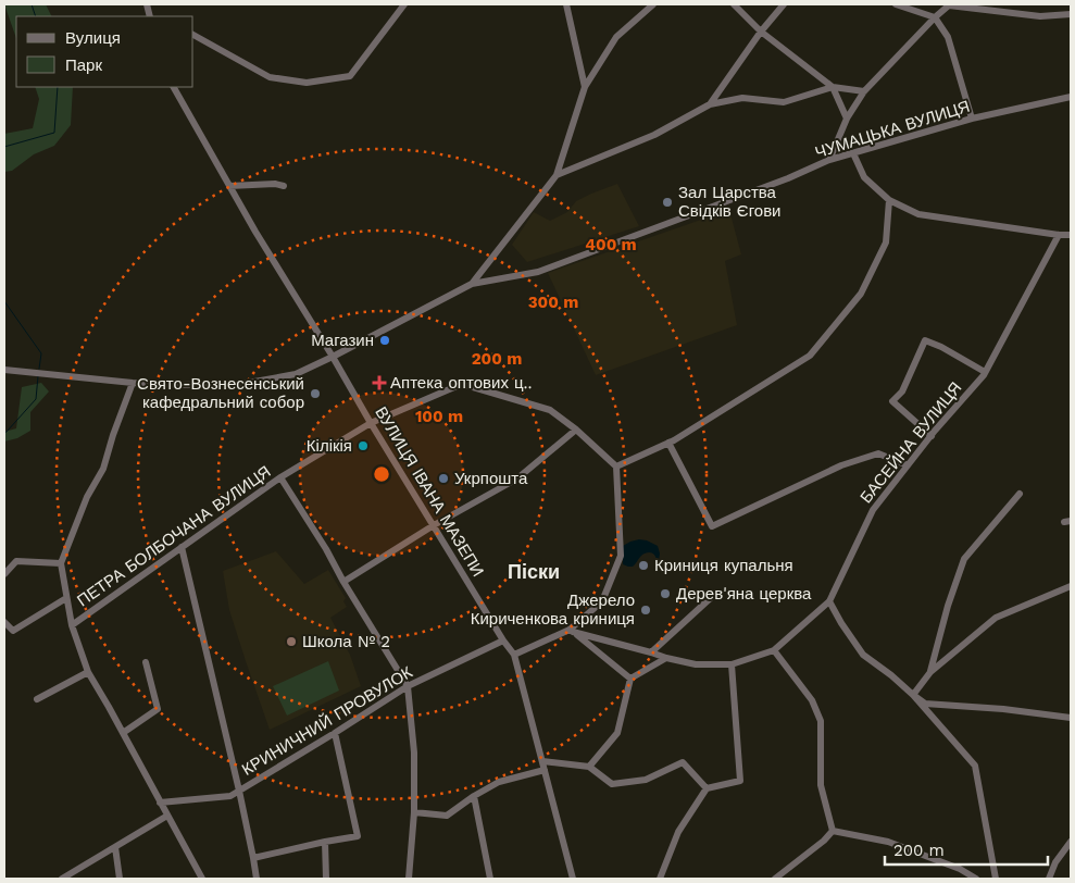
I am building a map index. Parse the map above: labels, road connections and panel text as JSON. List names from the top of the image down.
{
  "streets": {
    "street": [
      "ЧУМАЦЬКА ВУЛИЦЯ",
      "БАСЕЙНА ВУЛИЦЯ",
      "ВУЛИЦЯ ІВАНА МАЗЕПИ",
      "ПЕТРА БОЛБОЧАНА ВУЛИЦЯ",
      "КРИНИЧНИЙ ПРОВУЛОК"
    ]
  },
  "crossings": [
    ["ЧУМАЦЬКА ВУЛИЦЯ", "ВУЛИЦЯ ІВАНА МАЗЕПИ"],
    ["ВУЛИЦЯ ІВАНА МАЗЕПИ", "ПЕТРА БОЛБОЧАНА ВУЛИЦЯ"],
    ["ВУЛИЦЯ ІВАНА МАЗЕПИ", "КРИНИЧНИЙ ПРОВУЛОК"],
    ["ПЕТРА БОЛБОЧАНА ВУЛИЦЯ", "КРИНИЧНИЙ ПРОВУЛОК"]
  ],
  "districts": ["Піски"],
  "places": {
    "other": [
      "Зал Царства Свідків Єгови",
      "Магазин",
      "Свято-Вознесенський кафедральний собор",
      "Кілікія",
      "Укрпошта",
      "Криниця купальня",
      "Дерев'яна церква",
      "Джерело Кириченкова криниця",
      "Школа № 2"
    ],
    "health": ["Аптека оптових ц‥"]
  },
  "legend": ["Вулиця", "Парк"],
  "scale_bar": "200 m",
  "rings": [
    "400 m",
    "300 m",
    "200 m",
    "100 m"
  ]
}
